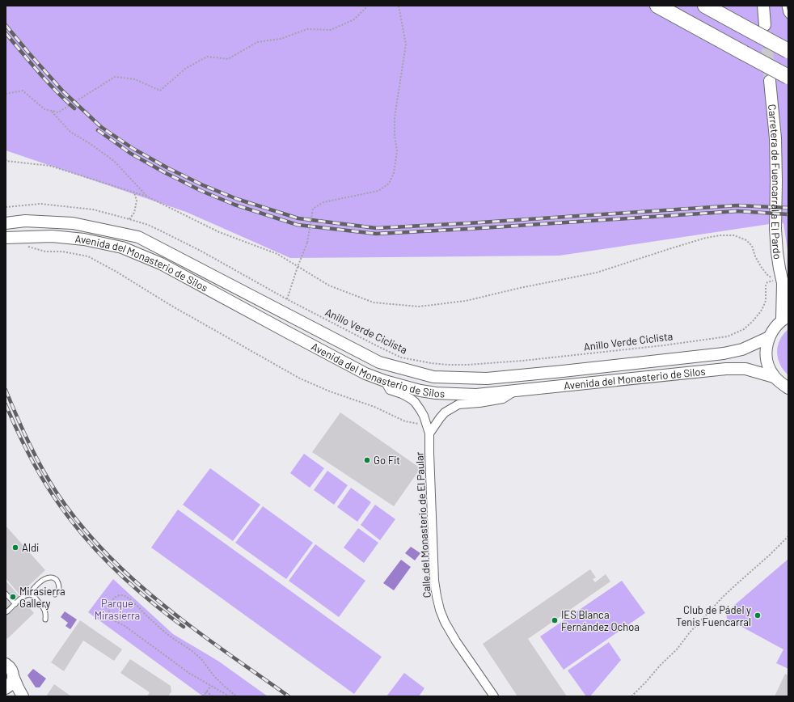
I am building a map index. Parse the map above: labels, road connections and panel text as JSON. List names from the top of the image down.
{
  "streets": {
    "street": ["Carretera de Fuencarral a El Pardo", "Avenida del Monasterio de Silos", "Calle del Monasterio de El Paular"],
    "path": ["Anillo Verde Ciclista"]
  },
  "crossings": [
    ["Carretera de Fuencarral a El Pardo", "Anillo Verde Ciclista"],
    ["Avenida del Monasterio de Silos", "Calle del Monasterio de El Paular"]
  ],
  "parks": ["Parque Mirasierra"],
  "places": [
    "Go Fit",
    "Aldi",
    "Mirasierra Gallery",
    "Club de Pádel y Tenis Fuencarral",
    "IES Blanca Fernández Ochoa"
  ]
}
